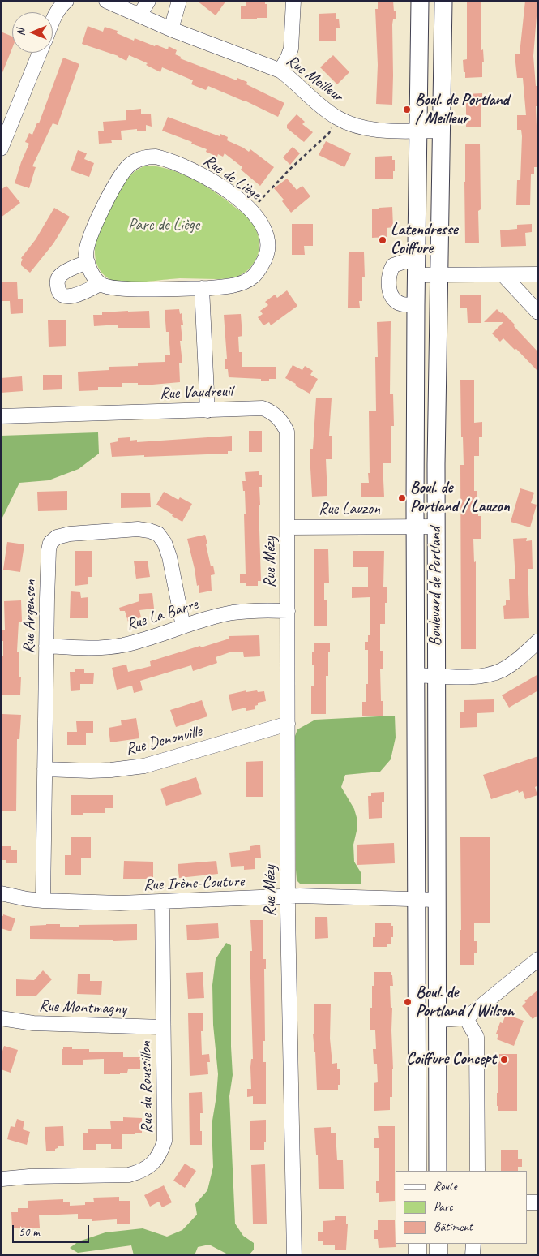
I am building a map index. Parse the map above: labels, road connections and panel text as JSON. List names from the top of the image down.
{
  "streets": {
    "main road": ["Boulevard de Portland"],
    "street": [
      "Rue Meilleur",
      "Rue de Liège",
      "Rue Vaudreuil",
      "Rue Lauzon",
      "Rue Mézy",
      "Rue La Barre",
      "Rue Argenson",
      "Rue Denonville",
      "Rue Irène-Couture",
      "Rue Montmagny",
      "Rue du Roussillon"
    ]
  },
  "crossings": [
    ["Rue Meilleur", "Boulevard de Portland"],
    ["Rue Vaudreuil", "Rue Lauzon"],
    ["Rue Vaudreuil", "Rue Mézy"],
    ["Rue Lauzon", "Rue Mézy"],
    ["Rue Lauzon", "Boulevard de Portland"],
    ["Rue Mézy", "Rue La Barre"],
    ["Rue Mézy", "Rue Denonville"],
    ["Rue Mézy", "Rue Irène-Couture"],
    ["Boulevard de Portland", "Rue Irène-Couture"],
    ["Rue La Barre", "Rue Argenson"],
    ["Rue Argenson", "Rue Denonville"],
    ["Rue Argenson", "Rue Irène-Couture"],
    ["Rue Irène-Couture", "Rue du Roussillon"],
    ["Rue Montmagny", "Rue du Roussillon"]
  ],
  "parks": ["Parc de Liège"],
  "places": [
    "Boul. de Portland / Meilleur",
    "Latendresse Coiffure",
    "Boul. de Portland / Lauzon",
    "Boul. de Portland / Wilson",
    "Coiffure Concept"
  ],
  "legend": ["Route", "Parc", "Bâtiment"],
  "scale_bar": "50 m",
  "north": "left"
}
